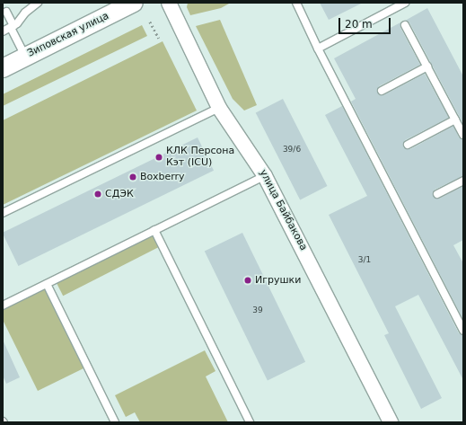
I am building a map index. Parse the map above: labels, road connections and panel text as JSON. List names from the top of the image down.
{
  "streets": {
    "street": ["Зиповская улица", "улица Байбакова"]
  },
  "places": [
    "КЛК Персона Кэт (ICU)",
    "Boxberry",
    "СДЭК",
    "Игрушки"
  ],
  "house_numbers": ["39/6", "3/1", "39"],
  "scale_bar": "20 m"
}
